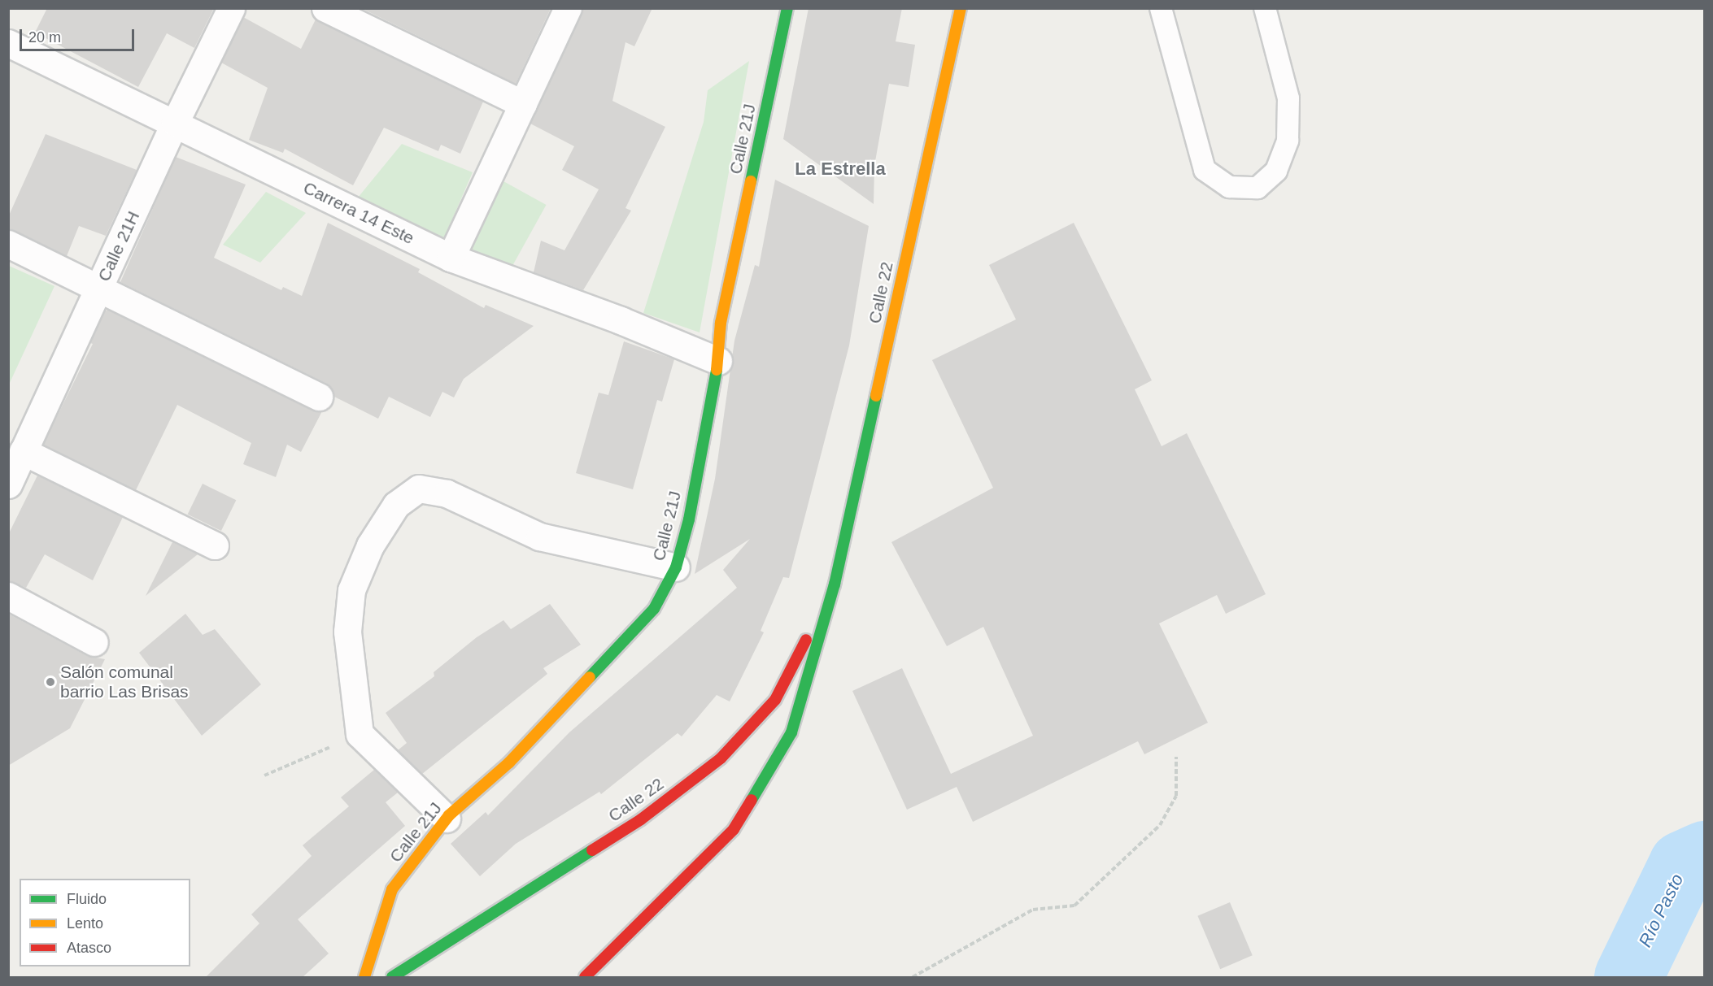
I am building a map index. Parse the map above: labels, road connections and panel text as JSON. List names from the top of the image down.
{
  "streets": {
    "street": [
      "Calle 21J",
      "Carrera 14 Este",
      "Calle 21H",
      "Calle 22"
    ]
  },
  "crossings": [
    ["Calle 21J", "Carrera 14 Este"],
    ["Carrera 14 Este", "Calle 21H"]
  ],
  "districts": ["La Estrella"],
  "water": ["Río Pasto"],
  "places": ["Salón comunal barrio Las Brisas"],
  "legend": ["Fluido", "Lento", "Atasco"],
  "scale_bar": "20 m"
}
